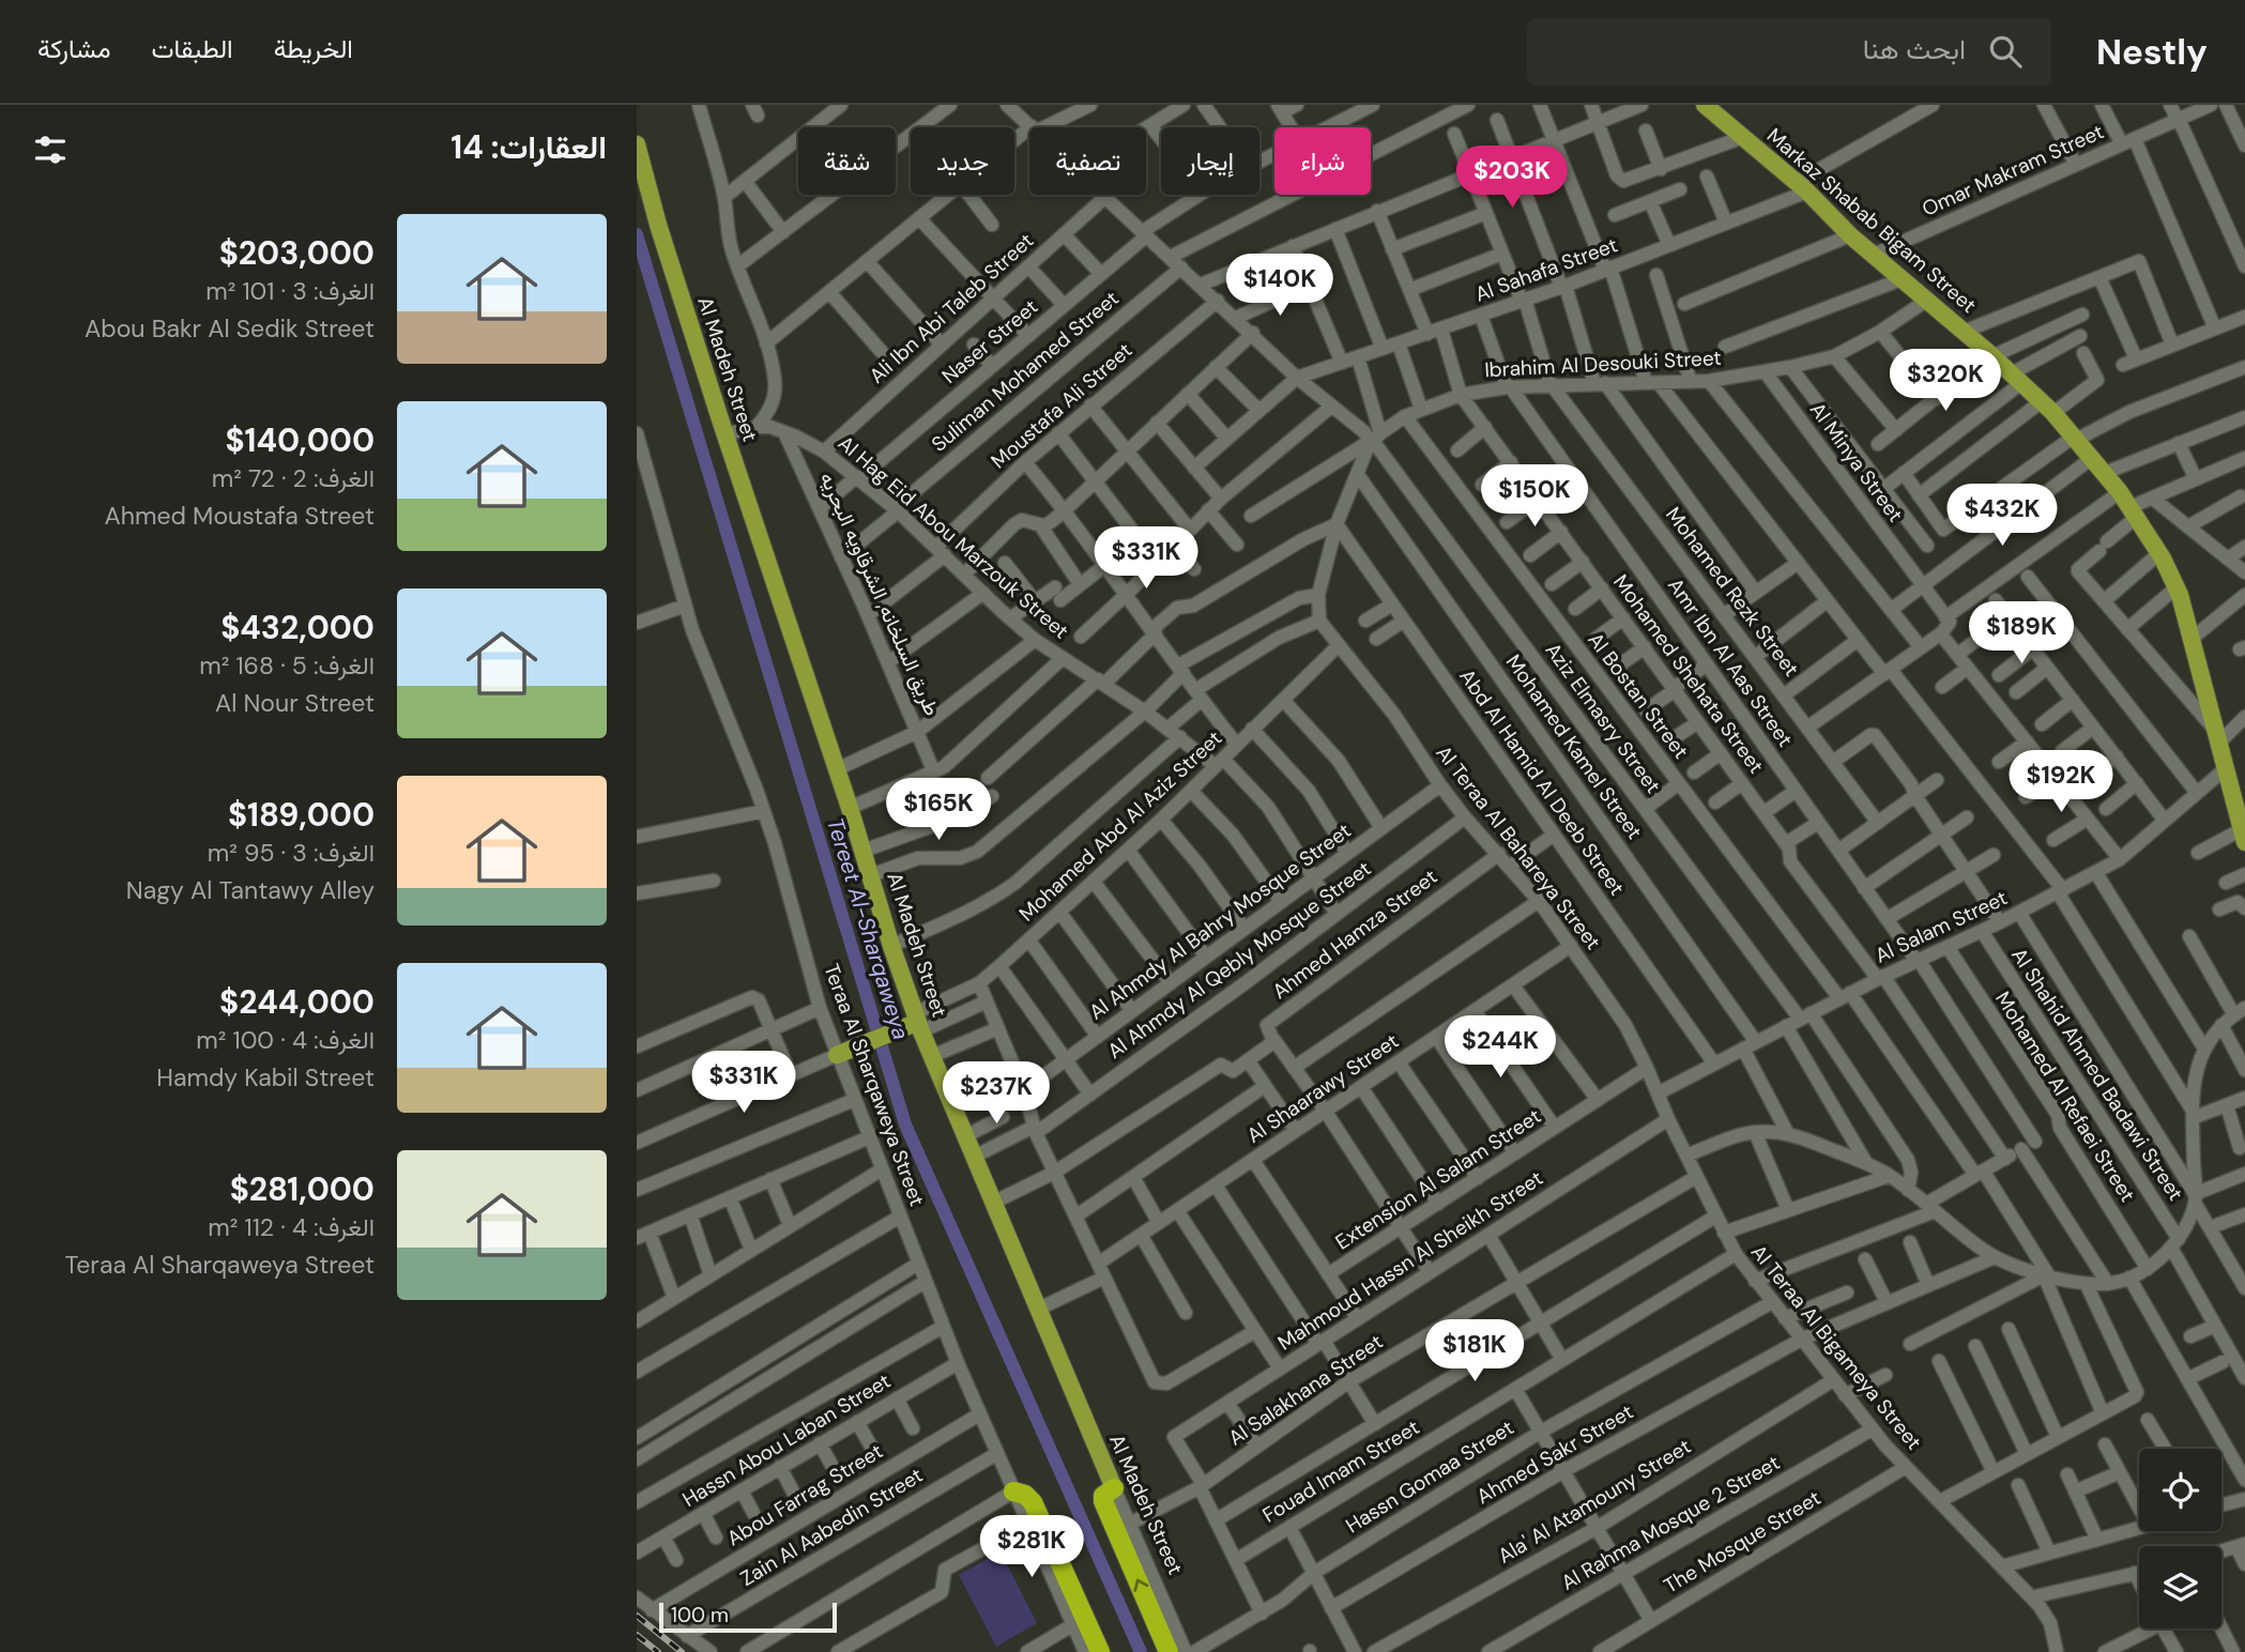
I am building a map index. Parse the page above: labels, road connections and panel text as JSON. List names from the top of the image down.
{
  "streets": {
    "main road": ["Markaz Shabab Bigam Street", "Al Madeh Street"],
    "street": [
      "Omar Makram Street",
      "Al Sahafa Street",
      "Ali Ibn Abi Taleb Street",
      "Naser Street",
      "Ibrahim Al Desouki Street",
      "Suliman Mohamed Street",
      "Moustafa Ali Street",
      "Al Minya Street",
      "Al Hag Eid Abou Marzouk Street",
      "Mohamed Rezk Street",
      "طريق السلخانه, الشرقاويه البحريه",
      "Amr Ibn Al Aas Street",
      "Mohamed Shehata Street",
      "Al Bostan Street",
      "Aziz Elmasry Street",
      "Mohamed Kamel Street",
      "Abd Al Hamid Al Deeb Street",
      "Mohamed Abd Al Aziz Street",
      "Al Teraa Al Bahareya Street",
      "Al Ahmdy Al Bahry Mosque Street",
      "Al Salam Street",
      "Ahmed Hamza Street",
      "Al Ahmdy Al Qebly Mosque Street",
      "Al Shahid Ahmed Badawi Street",
      "Teraa Al Sharqaweya Street",
      "Al Shaarawy Street",
      "Mohamed Al Refaei Street",
      "Extension Al Salam Street",
      "Mahmoud Hassn Al Sheikh Street",
      "Al Teraa Al Bigameya Street",
      "Al Salakhana Street",
      "Hassn Abou Laban Street",
      "Ahmed Sakr Street",
      "Fouad Imam Street",
      "Hassn Gomaa Street",
      "Abou Farrag Street",
      "Ala' Al Atamouny Street",
      "Al Rahma Mosque 2 Street",
      "Zain Al Aabedin Street",
      "The Mosque Street"
    ]
  },
  "crossings": [
    ["Omar Makram Street", "Markaz Shabab Bigam Street"],
    ["Markaz Shabab Bigam Street", "Al Sahafa Street"],
    ["Markaz Shabab Bigam Street", "Ibrahim Al Desouki Street"],
    ["Markaz Shabab Bigam Street", "Al Salam Street"],
    ["Al Sahafa Street", "Mohamed Rezk Street"],
    ["Al Sahafa Street", "Amr Ibn Al Aas Street"],
    ["Ali Ibn Abi Taleb Street", "Al Hag Eid Abou Marzouk Street"],
    ["Naser Street", "Al Hag Eid Abou Marzouk Street"],
    ["Naser Street", "طريق السلخانه, الشرقاويه البحريه"],
    ["Ibrahim Al Desouki Street", "Al Minya Street"],
    ["Ibrahim Al Desouki Street", "Mohamed Rezk Street"],
    ["Ibrahim Al Desouki Street", "Amr Ibn Al Aas Street"],
    ["Ibrahim Al Desouki Street", "Mohamed Shehata Street"],
    ["Ibrahim Al Desouki Street", "Al Bostan Street"],
    ["Ibrahim Al Desouki Street", "Aziz Elmasry Street"],
    ["Al Madeh Street", "Al Hag Eid Abou Marzouk Street"],
    ["Al Madeh Street", "Mohamed Abd Al Aziz Street"],
    ["Al Madeh Street", "Al Ahmdy Al Qebly Mosque Street"],
    ["Al Madeh Street", "Al Salakhana Street"],
    ["Suliman Mohamed Street", "Al Hag Eid Abou Marzouk Street"],
    ["Suliman Mohamed Street", "طريق السلخانه, الشرقاويه البحريه"],
    ["Moustafa Ali Street", "Al Hag Eid Abou Marzouk Street"],
    ["Moustafa Ali Street", "طريق السلخانه, الشرقاويه البحريه"],
    ["Al Hag Eid Abou Marzouk Street", "طريق السلخانه, الشرقاويه البحريه"],
    ["Al Hag Eid Abou Marzouk Street", "Mohamed Abd Al Aziz Street"],
    ["Al Hag Eid Abou Marzouk Street", "Al Ahmdy Al Bahry Mosque Street"],
    ["Al Hag Eid Abou Marzouk Street", "Al Ahmdy Al Qebly Mosque Street"],
    ["Amr Ibn Al Aas Street", "Al Salam Street"],
    ["Mohamed Shehata Street", "Al Salam Street"],
    ["Al Bostan Street", "Al Salam Street"],
    ["Aziz Elmasry Street", "Al Salam Street"],
    ["Mohamed Kamel Street", "Al Salam Street"],
    ["Abd Al Hamid Al Deeb Street", "Al Salam Street"],
    ["Mohamed Abd Al Aziz Street", "Al Teraa Al Bahareya Street"],
    ["Al Teraa Al Bahareya Street", "Al Ahmdy Al Bahry Mosque Street"],
    ["Al Teraa Al Bahareya Street", "Al Salam Street"],
    ["Al Teraa Al Bahareya Street", "Ahmed Hamza Street"],
    ["Al Teraa Al Bahareya Street", "Al Ahmdy Al Qebly Mosque Street"],
    ["Al Teraa Al Bahareya Street", "Al Shaarawy Street"],
    ["Al Teraa Al Bahareya Street", "Extension Al Salam Street"],
    ["Al Teraa Al Bahareya Street", "Mahmoud Hassn Al Sheikh Street"],
    ["Al Teraa Al Bahareya Street", "Al Teraa Al Bigameya Street"],
    ["Al Salam Street", "Al Shahid Ahmed Badawi Street"],
    ["Al Salam Street", "Mohamed Al Refaei Street"],
    ["Teraa Al Sharqaweya Street", "Hassn Abou Laban Street"],
    ["Teraa Al Sharqaweya Street", "Abou Farrag Street"],
    ["Teraa Al Sharqaweya Street", "Zain Al Aabedin Street"],
    ["Mahmoud Hassn Al Sheikh Street", "Al Salakhana Street"],
    ["Al Teraa Al Bigameya Street", "Al Salakhana Street"],
    ["Al Teraa Al Bigameya Street", "Ahmed Sakr Street"],
    ["Al Teraa Al Bigameya Street", "Fouad Imam Street"],
    ["Al Teraa Al Bigameya Street", "Hassn Gomaa Street"],
    ["Al Teraa Al Bigameya Street", "Ala' Al Atamouny Street"],
    ["Al Teraa Al Bigameya Street", "Al Rahma Mosque 2 Street"],
    ["Al Teraa Al Bigameya Street", "The Mosque Street"]
  ],
  "water": ["Tereet Al-Sharqaweya"],
  "scale_bar": "100 m",
  "page": {
    "header": "Nestly",
    "search": "ابحث هنا",
    "nav": ["الخريطة", "الطبقات", "مشاركة"],
    "heading": "العقارات: 14",
    "chip": [
      "شراء",
      "إيجار",
      "تصفية",
      "جديد",
      "شقة"
    ],
    "price": [
      "$203K",
      "$140K",
      "$320K",
      "$150K",
      "$432K",
      "$331K",
      "$189K",
      "$192K",
      "$165K",
      "$244K",
      "$331K",
      "$237K",
      "$181K",
      "$281K"
    ],
    "list": [
      {
        "name": "$203,000",
        "note": "الغرف: 3 · 101 m² · Abou Bakr Al Sedik Street"
      },
      {
        "name": "$140,000",
        "note": "الغرف: 2 · 72 m² · Ahmed Moustafa Street"
      },
      {
        "name": "$432,000",
        "note": "الغرف: 5 · 168 m² · Al Nour Street"
      },
      {
        "name": "$189,000",
        "note": "الغرف: 3 · 95 m² · Nagy Al Tantawy Alley"
      },
      {
        "name": "$244,000",
        "note": "الغرف: 4 · 100 m² · Hamdy Kabil Street"
      },
      {
        "name": "$281,000",
        "note": "الغرف: 4 · 112 m² · Teraa Al Sharqaweya Street"
      }
    ],
    "scale": "100 m"
  }
}
